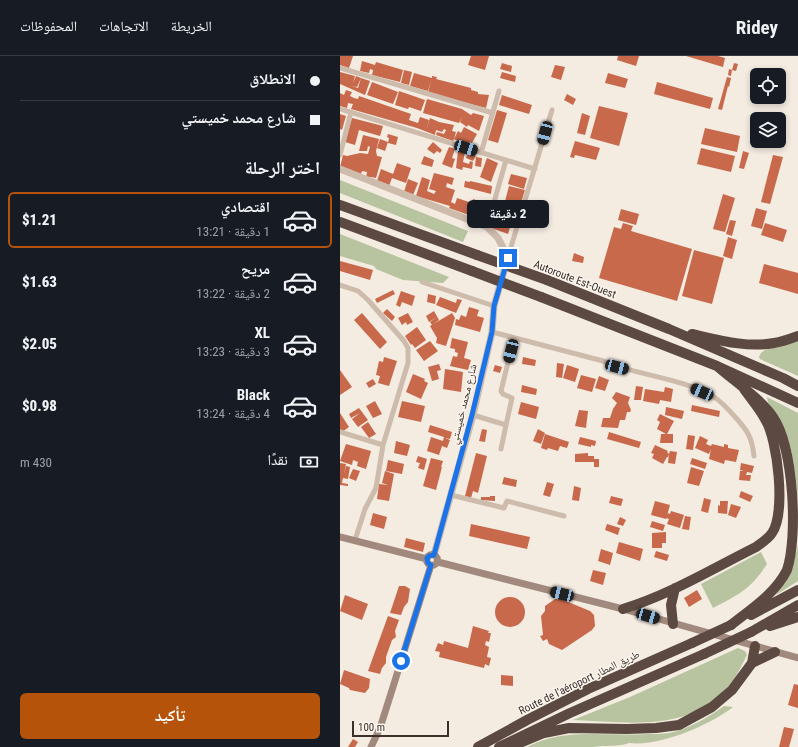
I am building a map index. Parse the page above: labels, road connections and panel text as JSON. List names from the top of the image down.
{
  "streets": {
    "highway": ["Autoroute Est-Ouest", "Route de l'aéroport طريق المطار"],
    "street": ["شارع محمد خميستي"]
  },
  "scale_bar": "100 m",
  "page": {
    "header": "Ridey",
    "nav": ["الخريطة", "الاتجاهات", "المحفوظات"],
    "banner": ["الانطلاق", "شارع محمد خميستي"],
    "heading": "اختر الرحلة",
    "list": [
      {
        "name": "اقتصادي",
        "note": "1 دقيقة · 13:21",
        "value": "$1.21"
      },
      {
        "name": "مريح",
        "note": "2 دقيقة · 13:22",
        "value": "$1.63"
      },
      {
        "name": "XL",
        "note": "3 دقيقة · 13:23",
        "value": "$2.05"
      },
      {
        "name": "Black",
        "note": "4 دقيقة · 13:24",
        "value": "$0.98"
      }
    ],
    "bubble": "2 دقيقة",
    "pay": ["نقدًا", "430 m"],
    "buttons": "تأكيد",
    "scale": "100 m"
  }
}
